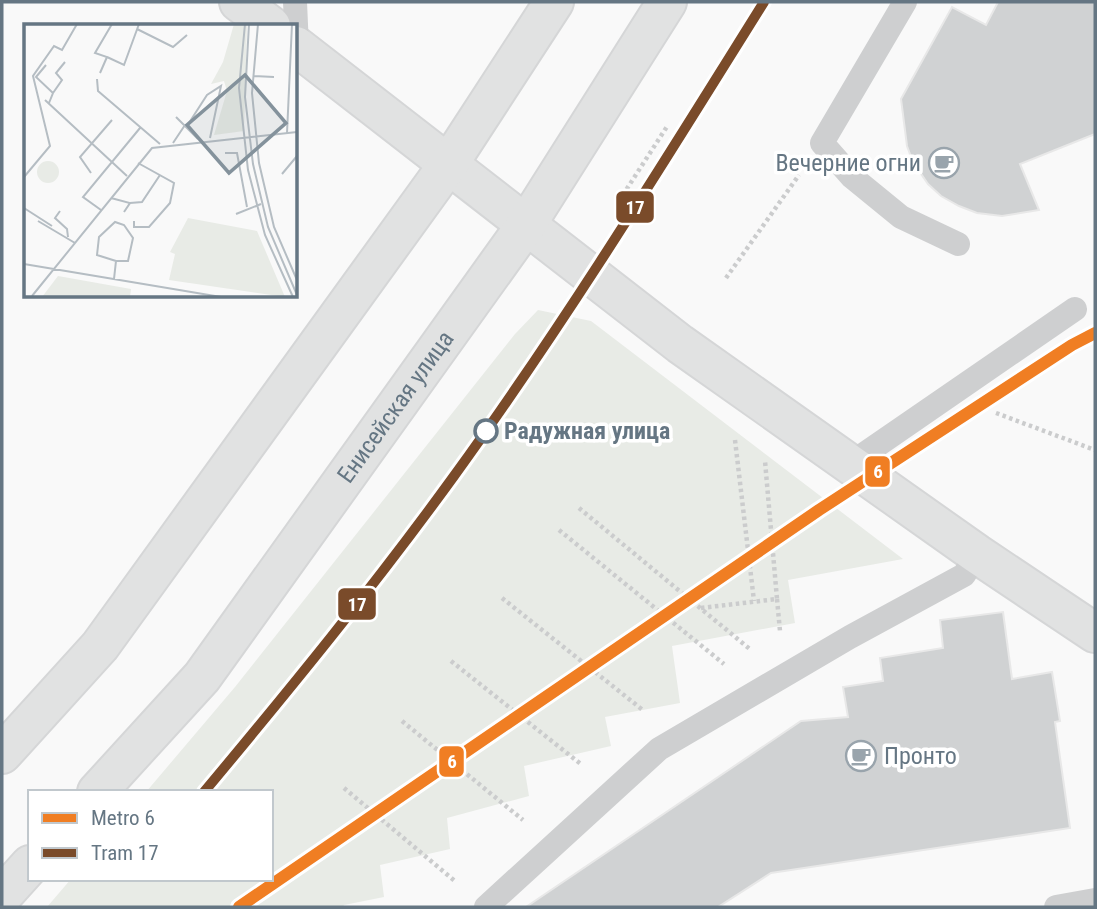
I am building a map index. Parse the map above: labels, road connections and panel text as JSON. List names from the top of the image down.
{
  "streets": {
    "main road": ["Енисейская улица"]
  },
  "places": {
    "cafe": ["Вечерние огни", "Пронто"],
    "other": ["Радужная улица"]
  },
  "lines": ["tram line 17", "metro line 6"],
  "legend": ["Metro 6", "Tram 17"]
}
